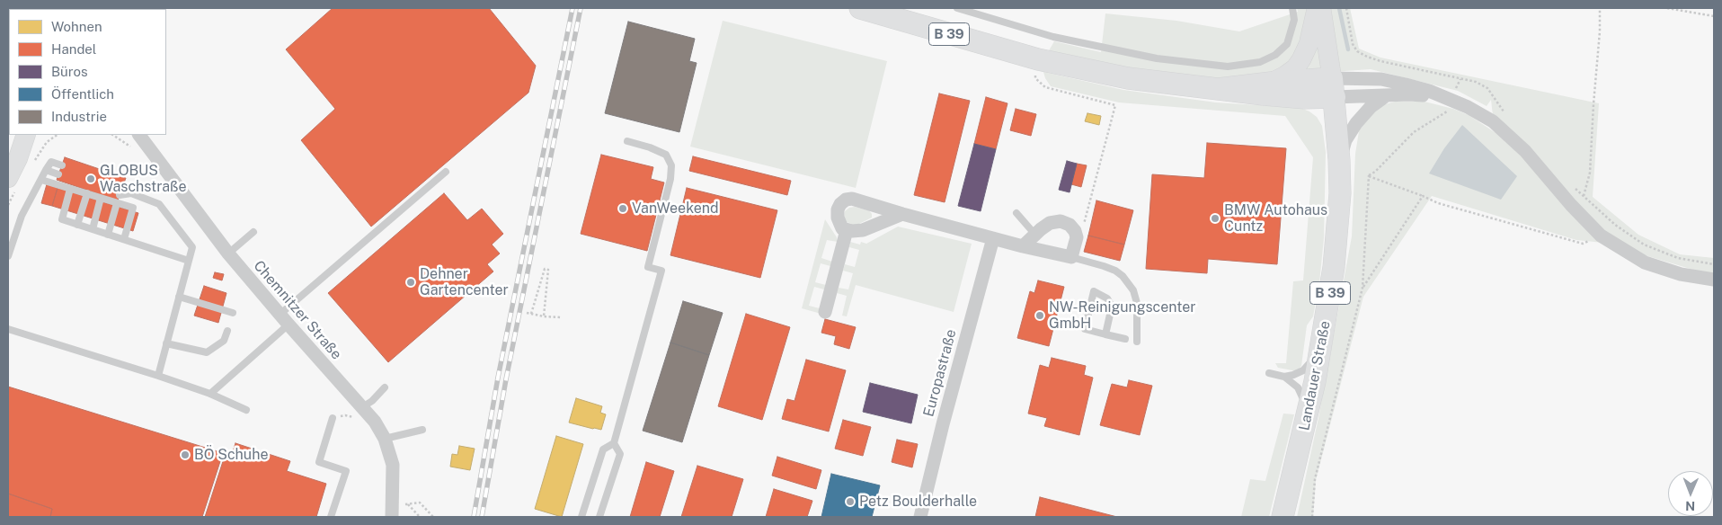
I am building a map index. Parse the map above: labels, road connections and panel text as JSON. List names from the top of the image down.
{
  "streets": {
    "main road": ["B 39", "Landauer Straße"],
    "street": ["Chemnitzer Straße", "Europastraße"]
  },
  "crossings": [
    ["B 39", "Landauer Straße"]
  ],
  "places": [
    "GLOBUS Waschstraße",
    "VanWeekend",
    "BMW Autohaus Cuntz",
    "Dehner Gartencenter",
    "NW-Reinigungscenter GmbH",
    "BÖ Schuhe",
    "Petz Boulderhalle"
  ],
  "legend": [
    "Wohnen",
    "Handel",
    "Büros",
    "Öffentlich",
    "Industrie"
  ],
  "north": "bottom"
}
